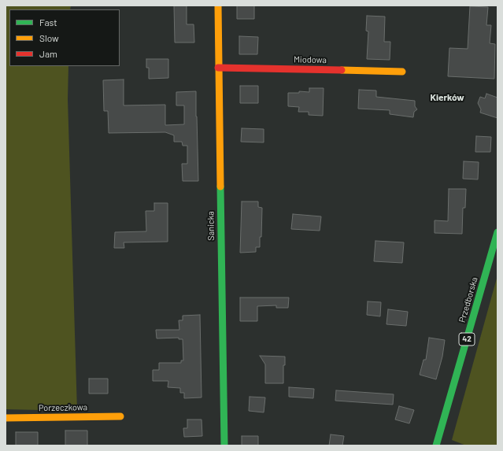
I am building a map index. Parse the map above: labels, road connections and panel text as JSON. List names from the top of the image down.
{
  "streets": {
    "street": [
      "Miodowa",
      "Sanicka",
      "Przedborska",
      "42",
      "Porzeczkowa"
    ]
  },
  "crossings": [
    ["Miodowa", "Sanicka"]
  ],
  "districts": ["Kierków"],
  "legend": ["Fast", "Slow", "Jam"]
}
